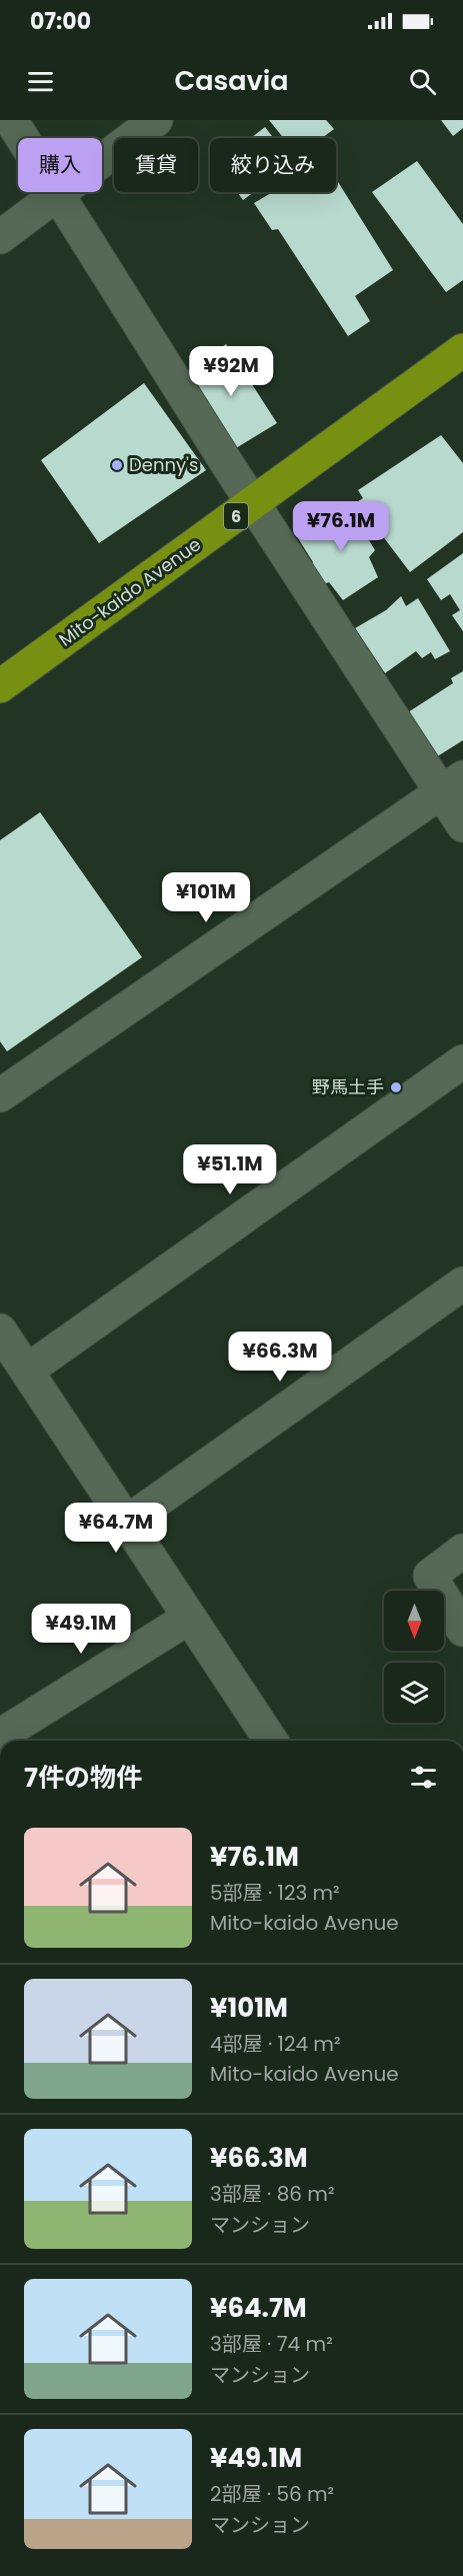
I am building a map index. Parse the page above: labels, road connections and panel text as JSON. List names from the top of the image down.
{
  "streets": {
    "highway": ["6", "Mito-kaido Avenue"]
  },
  "places": ["Denny's", "野馬土手"],
  "north": "bottom",
  "page": {
    "status": "07:00",
    "header": "Casavia",
    "chip": ["購入", "賃貸", "絞り込み"],
    "price": [
      "¥92M",
      "¥76.1M",
      "¥101M",
      "¥51.1M",
      "¥66.3M",
      "¥64.7M",
      "¥49.1M"
    ],
    "heading": "7件の物件",
    "list": [
      {
        "name": "¥76.1M",
        "note": "5部屋 · 123 m² · Mito-kaido Avenue"
      },
      {
        "name": "¥101M",
        "note": "4部屋 · 124 m² · Mito-kaido Avenue"
      },
      {
        "name": "¥66.3M",
        "note": "3部屋 · 86 m² · マンション"
      },
      {
        "name": "¥64.7M",
        "note": "3部屋 · 74 m² · マンション"
      },
      {
        "name": "¥49.1M",
        "note": "2部屋 · 56 m² · マンション"
      }
    ]
  }
}
